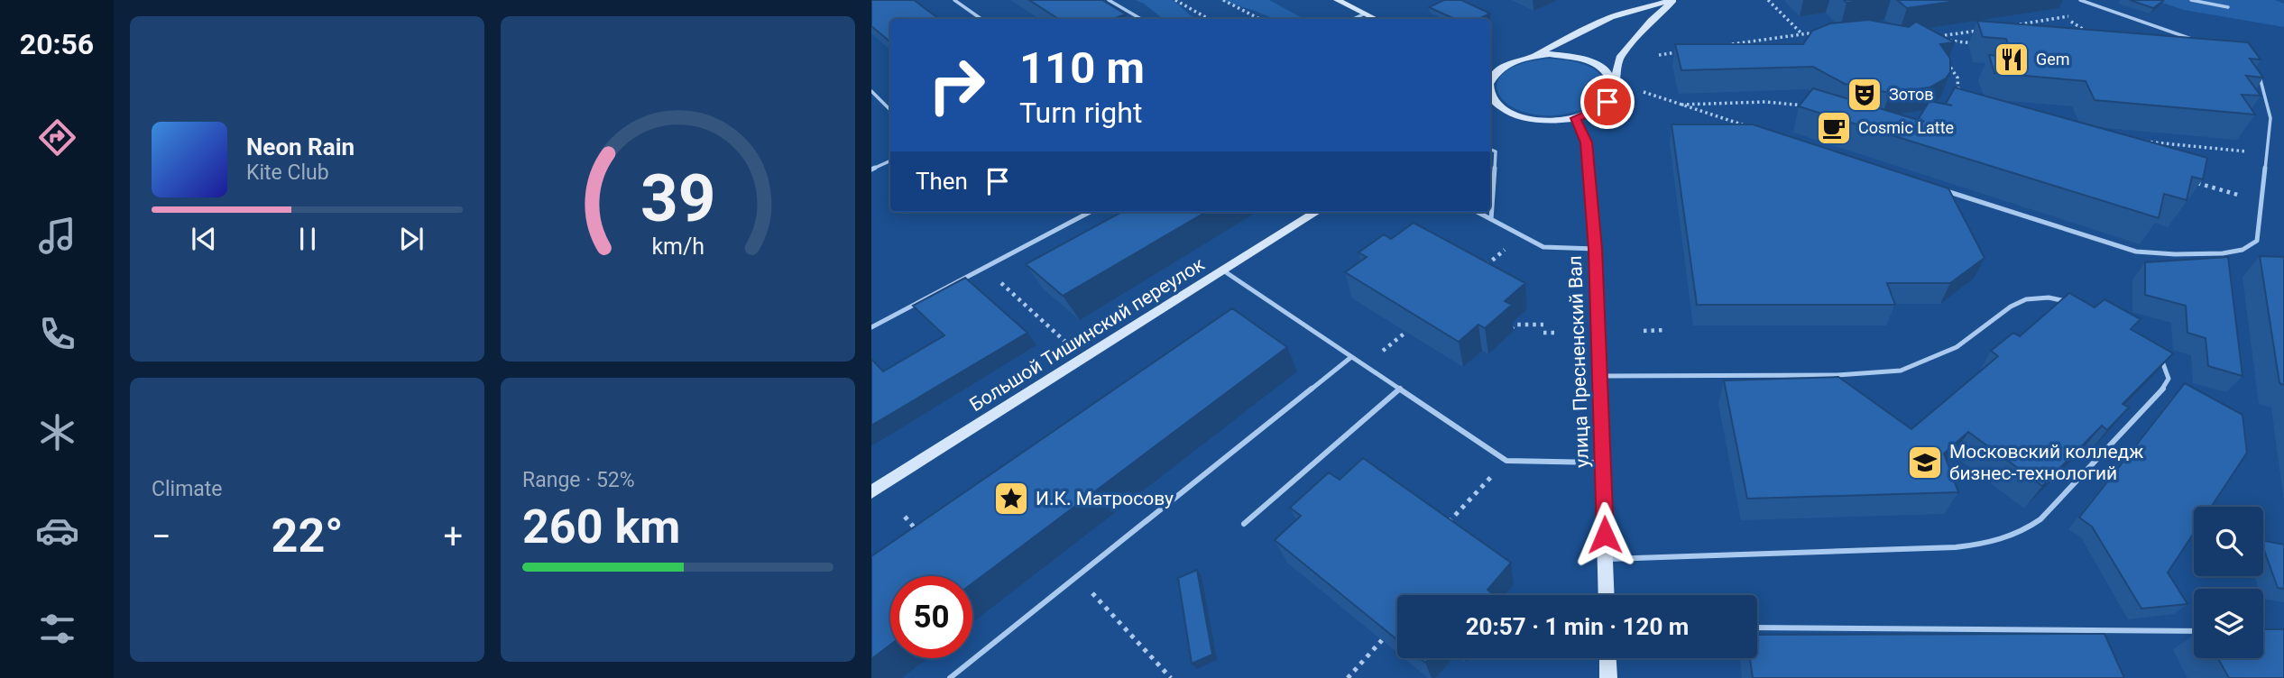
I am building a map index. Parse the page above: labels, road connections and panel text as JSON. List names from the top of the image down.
{
  "streets": {
    "main road": ["Большой Тишинский переулок", "улица Пресненский Вал"]
  },
  "places": {
    "restaurant": ["Gem"],
    "theatre": ["Зотов"],
    "cafe": ["Cosmic Latte"],
    "school or university": ["Московский колледж бизнес-технологий"],
    "place": ["И.К. Матросову"]
  },
  "page": {
    "tabs": "20:56",
    "turn": ["110 m", "Turn right"],
    "song": ["Neon Rain", "Kite Club"],
    "then": "Then",
    "tile": [
      "Climate",
      ["Range · 52%", "260 km"]
    ],
    "heat": ["−", "22°", "+"],
    "limit": "50",
    "trip": "20:57 · 1 min · 120 m",
    "gauge": ["39", "km/h"]
  }
}
